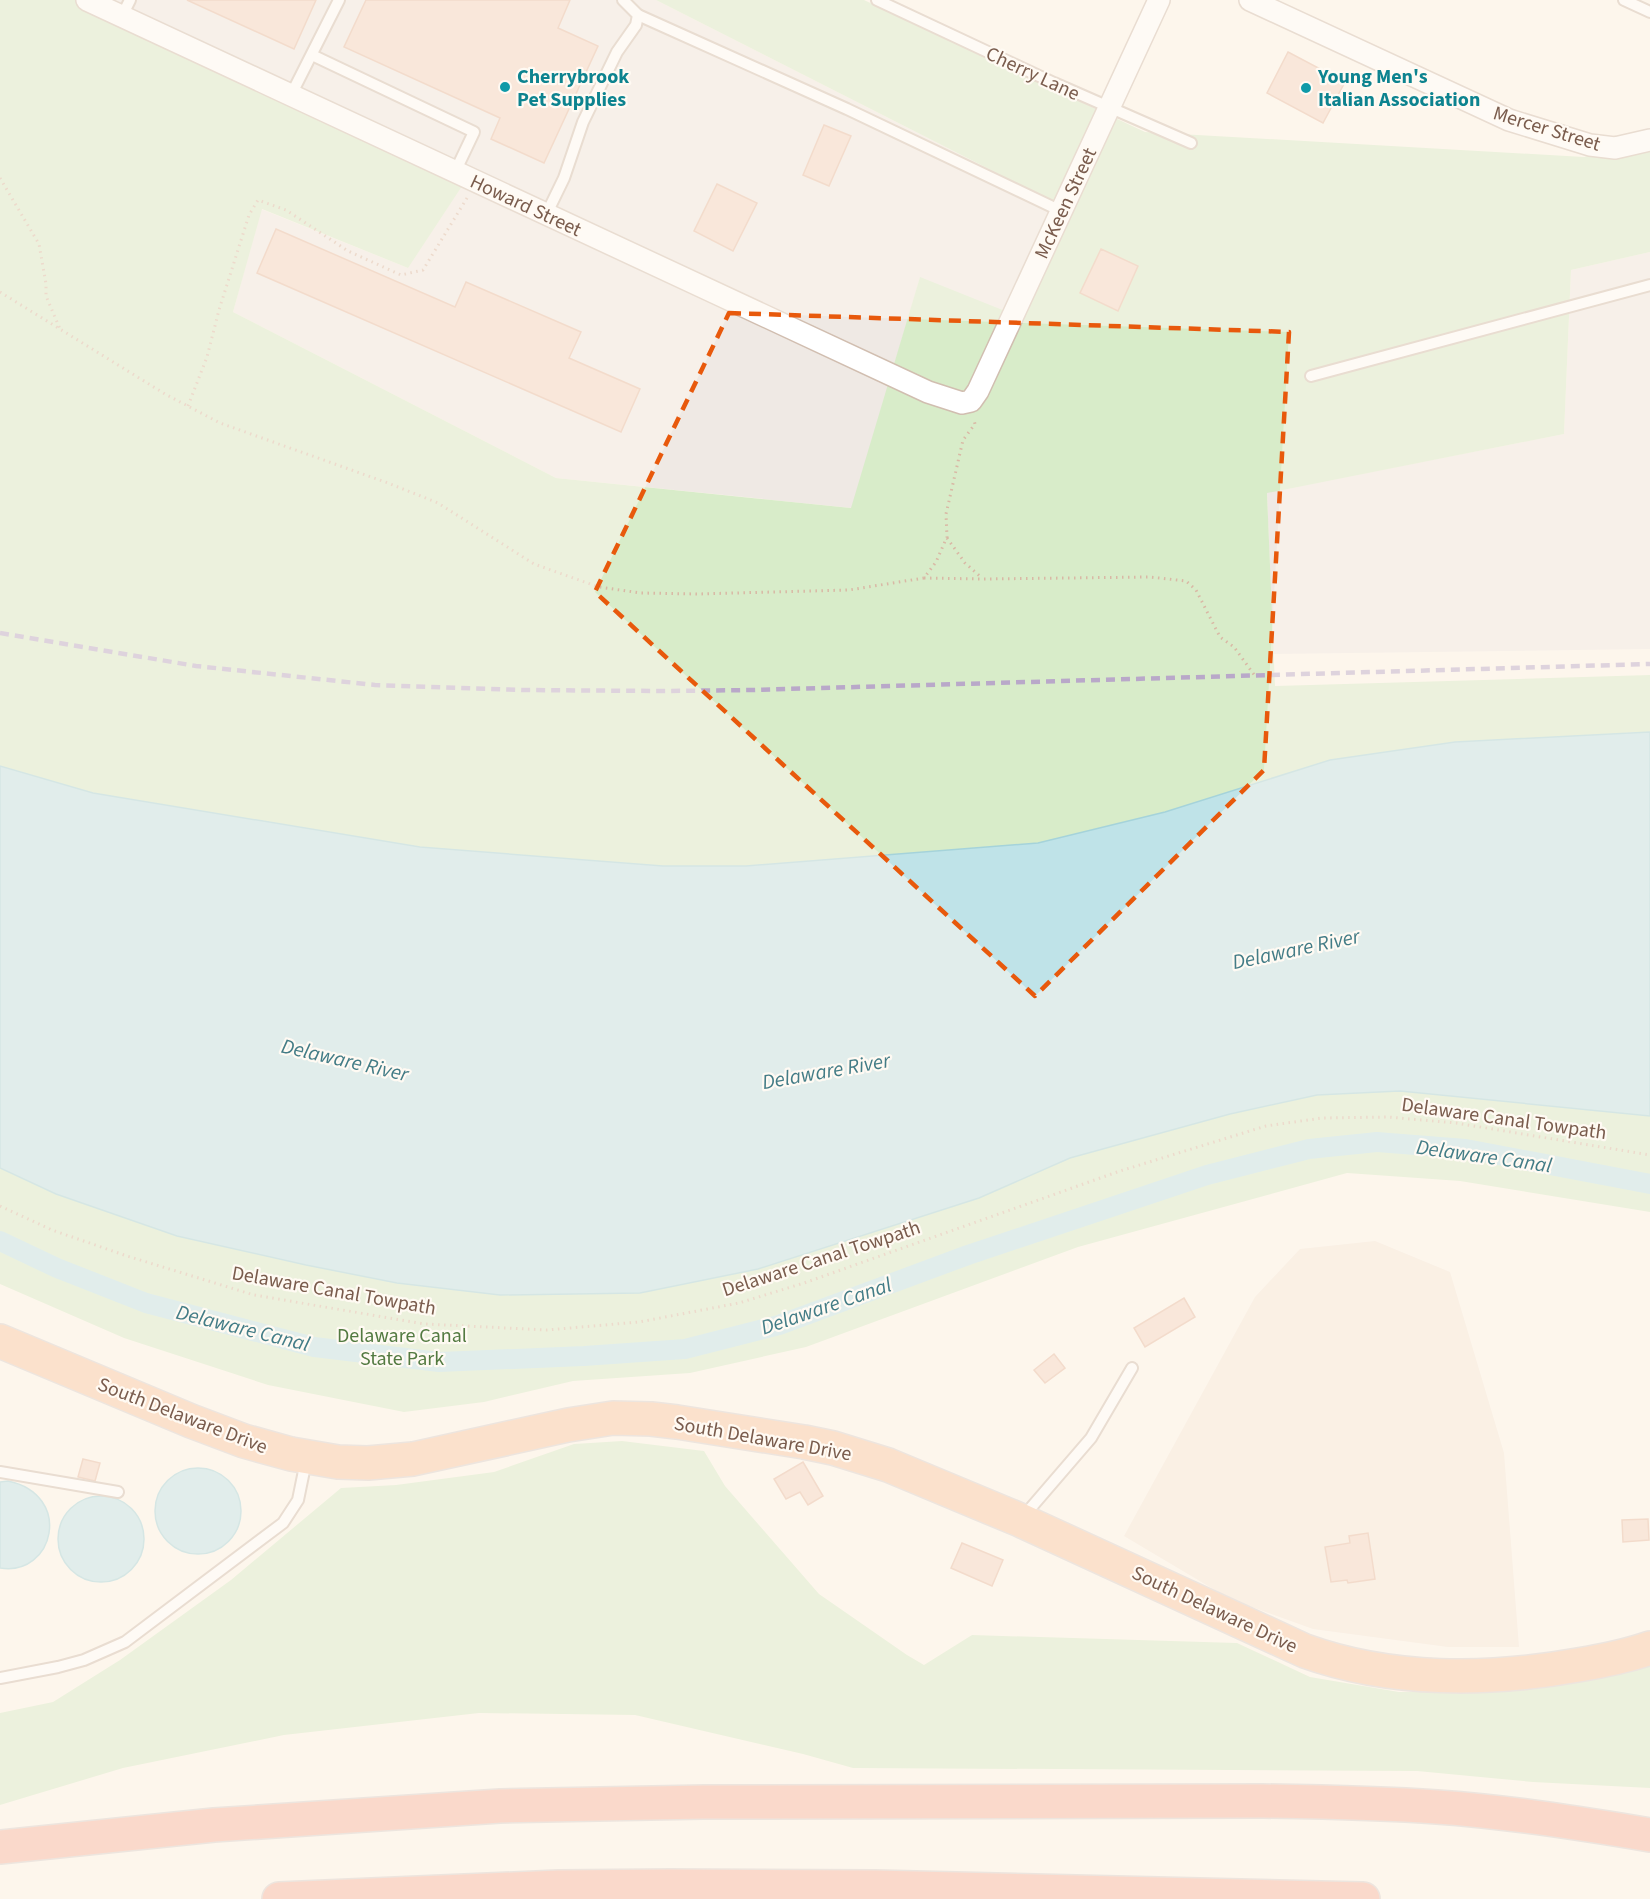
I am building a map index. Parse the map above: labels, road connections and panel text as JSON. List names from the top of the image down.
{
  "streets": {
    "highway": ["South Delaware Drive"],
    "street": ["Mercer Street", "McKeen Street", "Howard Street"],
    "lane": ["Cherry Lane"],
    "path": ["Delaware Canal Towpath"]
  },
  "crossings": [
    ["Cherry Lane", "McKeen Street"],
    ["McKeen Street", "Howard Street"]
  ],
  "water": ["Delaware River", "Delaware Canal"],
  "parks": ["Delaware Canal State Park"],
  "places": ["Cherrybrook Pet Supplies", "Young Men's Italian Association"]
}
